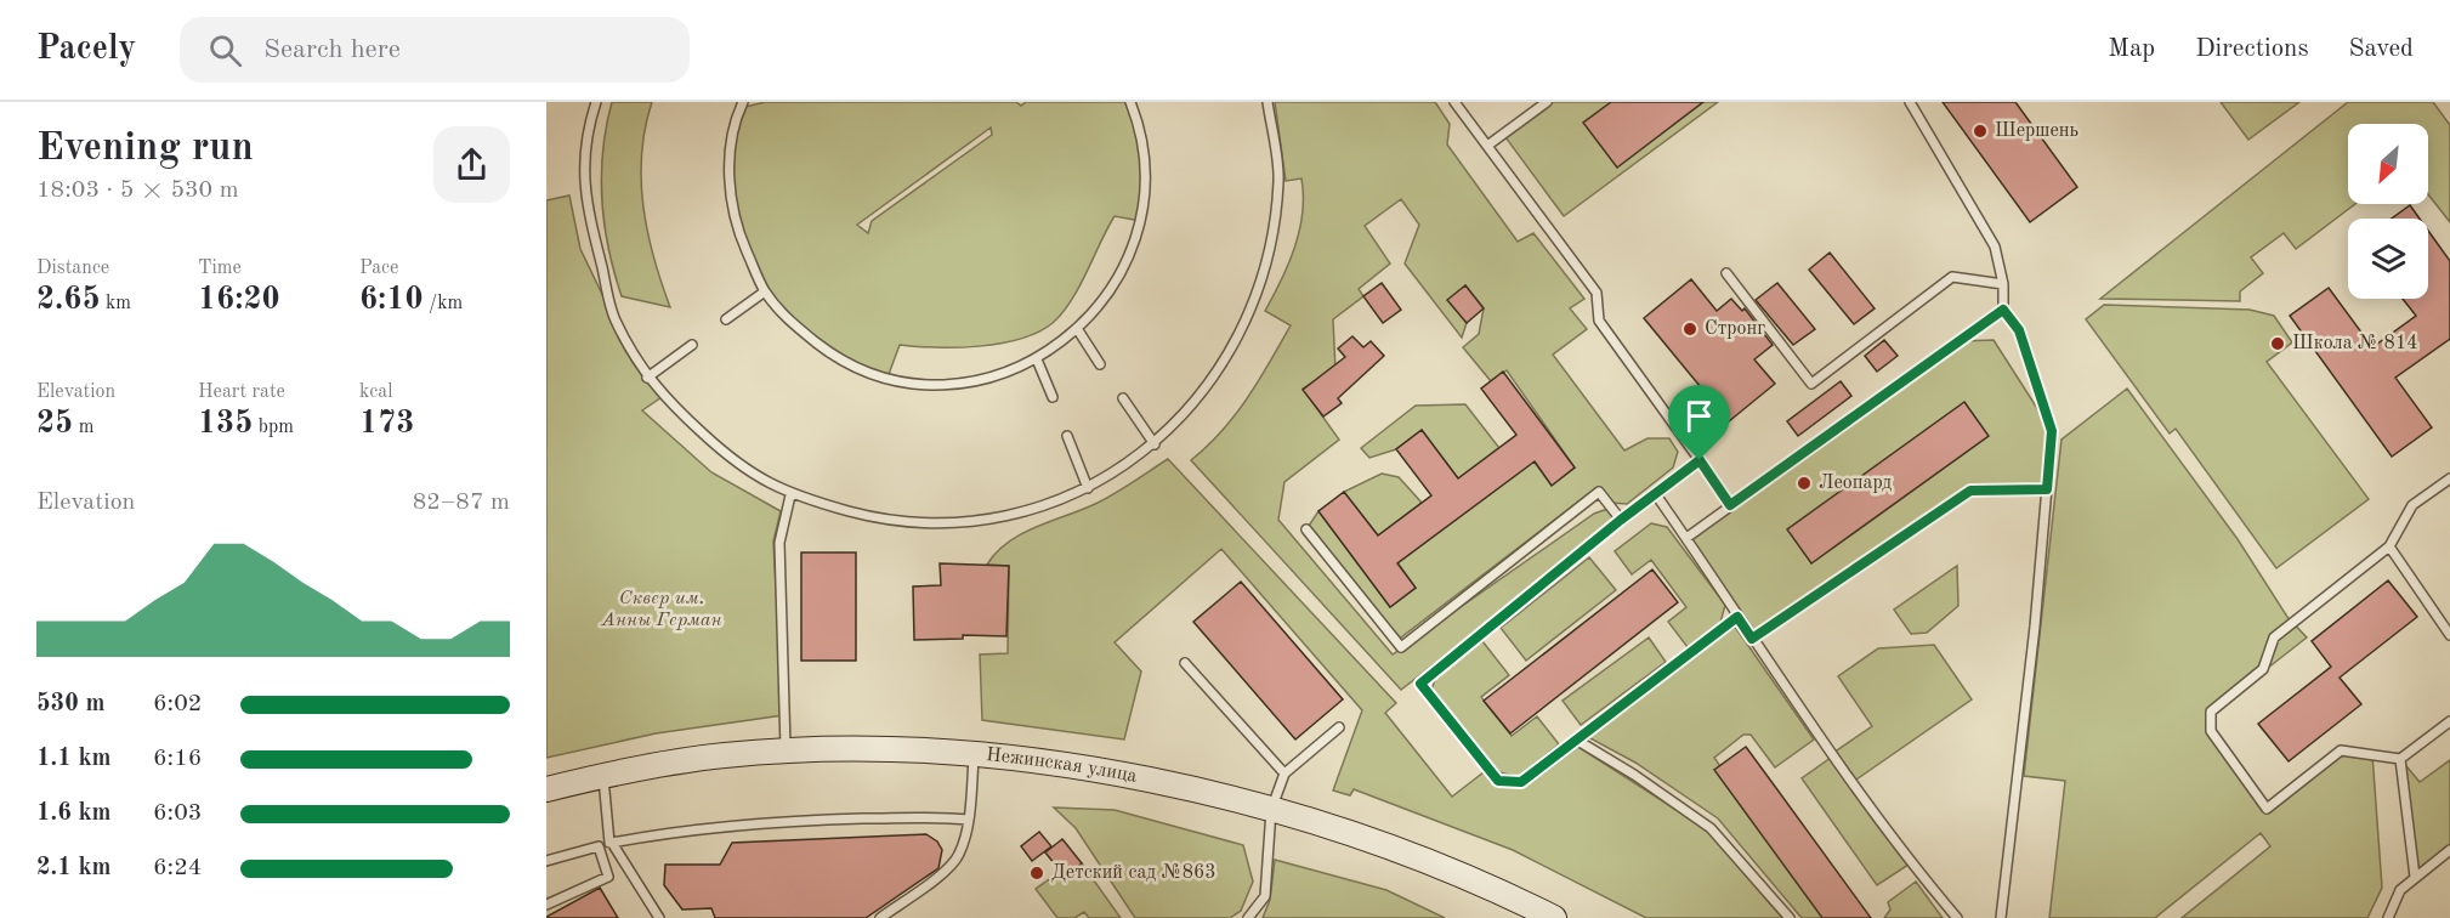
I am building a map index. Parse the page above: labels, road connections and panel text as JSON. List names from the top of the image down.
{
  "streets": {
    "street": ["Нежинская улица"]
  },
  "parks": ["Сквер им. Анны Герман"],
  "places": [
    "Шершень",
    "Стронг",
    "Школа № 814",
    "Леопард",
    "Детский сад №863"
  ],
  "north": "bottom left",
  "page": {
    "header": "Pacely",
    "search": "Search here",
    "nav": ["Map", "Directions", "Saved"],
    "heading": ["Evening run", "18:03 · 5 × 530 m"],
    "stats": [
      ["Distance", "2.65 km"],
      ["Time", "16:20"],
      ["Pace", "6:10 /km"],
      ["Elevation", "25 m"],
      ["Heart rate", "135 bpm"],
      ["kcal", "173"]
    ],
    "chart": ["Elevation", "82–87 m"],
    "list": [
      {
        "name": "530 m",
        "note": "6:02"
      },
      {
        "name": "1.1 km",
        "note": "6:16"
      },
      {
        "name": "1.6 km",
        "note": "6:03"
      },
      {
        "name": "2.1 km",
        "note": "6:24"
      }
    ]
  }
}
